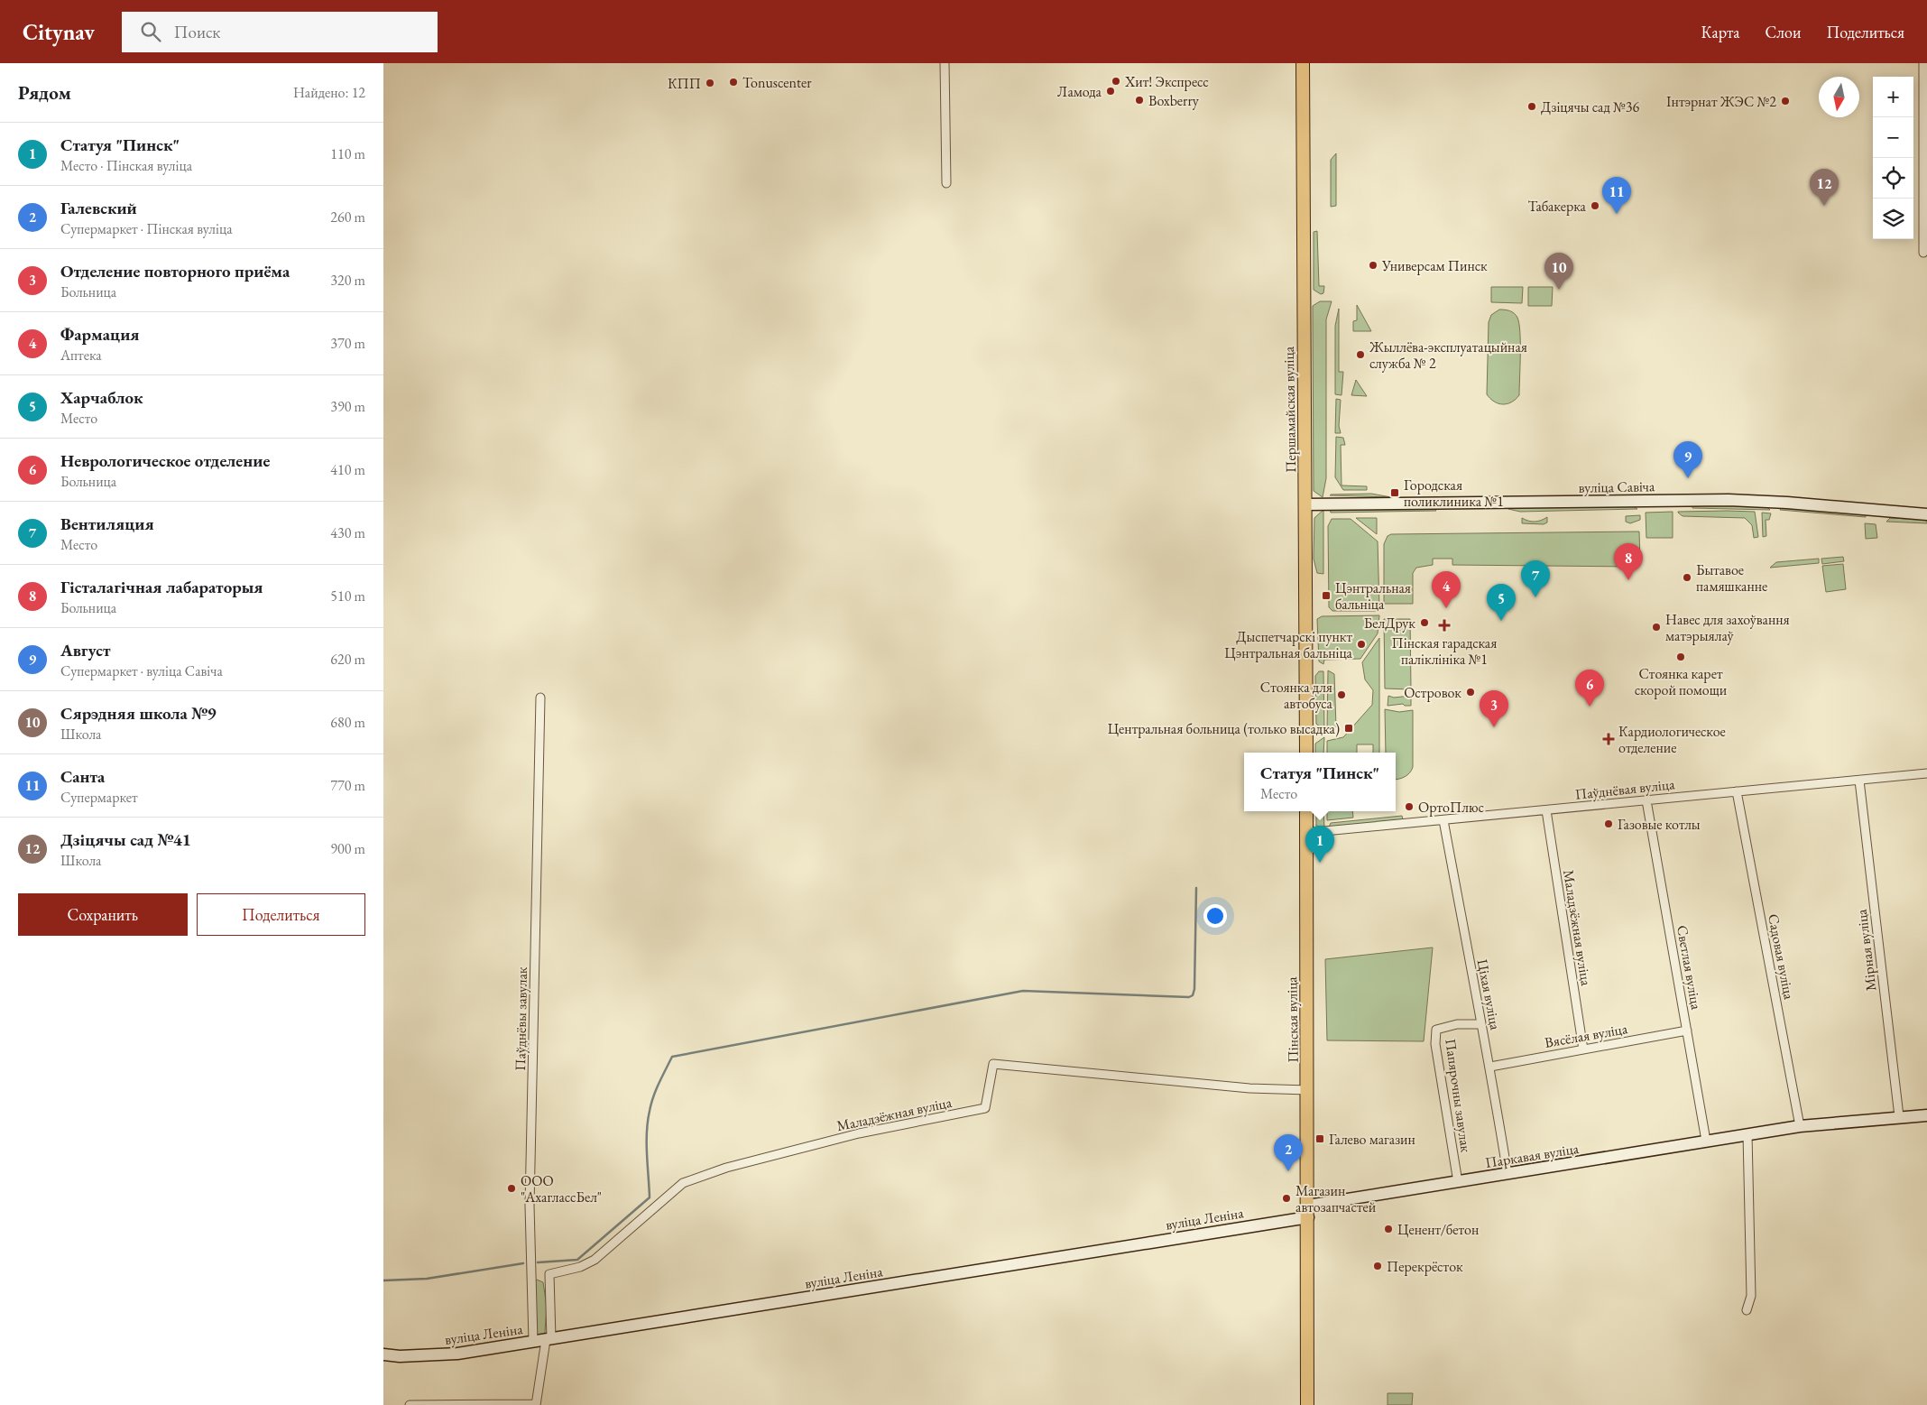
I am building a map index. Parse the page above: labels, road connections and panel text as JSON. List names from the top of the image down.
{
  "streets": {
    "main road": ["Першамайская вуліца", "Пінская вуліца"],
    "street": [
      "вуліца Савіча",
      "Паўднёвая вуліца",
      "Маладзёжная вуліца",
      "Мірная вуліца",
      "Садовая вуліца",
      "Светлая вуліца",
      "Ціхая вуліца",
      "Паўднёвы завулак",
      "Вясёлая вуліца",
      "Папярочны завулак",
      "Паркавая вуліца",
      "вуліца Леніна"
    ]
  },
  "crossings": [
    ["Першамайская вуліца", "вуліца Савіча"],
    ["Паўднёвая вуліца", "Маладзёжная вуліца"],
    ["Паўднёвая вуліца", "Мірная вуліца"],
    ["Паўднёвая вуліца", "Садовая вуліца"],
    ["Паўднёвая вуліца", "Светлая вуліца"],
    ["Паўднёвая вуліца", "Ціхая вуліца"],
    ["Паўднёвая вуліца", "Пінская вуліца"],
    ["Маладзёжная вуліца", "Пінская вуліца"],
    ["Маладзёжная вуліца", "Вясёлая вуліца"],
    ["Маладзёжная вуліца", "вуліца Леніна"],
    ["Мірная вуліца", "Паркавая вуліца"],
    ["Садовая вуліца", "Паркавая вуліца"],
    ["Светлая вуліца", "Вясёлая вуліца"],
    ["Светлая вуліца", "Паркавая вуліца"],
    ["Ціхая вуліца", "Вясёлая вуліца"],
    ["Ціхая вуліца", "Папярочны завулак"],
    ["Ціхая вуліца", "Паркавая вуліца"],
    ["Паўднёвы завулак", "вуліца Леніна"],
    ["Пінская вуліца", "вуліца Леніна"],
    ["Папярочны завулак", "Паркавая вуліца"],
    ["Паркавая вуліца", "вуліца Леніна"]
  ],
  "places": {
    "other": [
      "Хит! Экспресс",
      "Tonuscenter",
      "КПП",
      "Ламода",
      "Boxberry",
      "Інтэрнат ЖЭС №2",
      "Дзіцячы сад №36",
      "Табакерка",
      "Универсам Пинск",
      "Жыллёва-эксплуатацыйная служба № 2",
      "Бытавое памяшканне",
      "БелДрук",
      "Навес для захоўвання матэрыялаў",
      "Дыспетчарскі пункт Цэнтральная бальніца",
      "Стоянка карет скорой помощи",
      "Островок",
      "Стоянка для автобуса",
      "ОртоПлюс",
      "Газовые котлы",
      "ООО \"АхаглассБел\"",
      "Магазин автозапчастей",
      "Ценент/бетон",
      "Перекрёсток"
    ],
    "transit": [
      "Городская поликлиника №1",
      "Цэнтральная бальніца",
      "Центральная больница (только высадка)",
      "Галево магазин"
    ],
    "health": ["Пінская гарадская паліклініка №1", "Кардиологическое отделение"]
  },
  "north": "bottom",
  "page": {
    "header": "Citynav",
    "search": "Поиск",
    "nav": ["Карта", "Слои", "Поделиться"],
    "heading": ["Рядом", "Найдено: 12"],
    "map_buttons": ["+", "−"],
    "list": [
      {
        "mark": "1",
        "name": "Статуя \"Пинск\"",
        "note": "Место · Пінская вуліца",
        "value": "110 m"
      },
      {
        "mark": "2",
        "name": "Галевский",
        "note": "Супермаркет · Пінская вуліца",
        "value": "260 m"
      },
      {
        "mark": "3",
        "name": "Отделение повторного приёма",
        "note": "Больница",
        "value": "320 m"
      },
      {
        "mark": "4",
        "name": "Фармация",
        "note": "Аптека",
        "value": "370 m"
      },
      {
        "mark": "5",
        "name": "Харчаблок",
        "note": "Место",
        "value": "390 m"
      },
      {
        "mark": "6",
        "name": "Неврологическое отделение",
        "note": "Больница",
        "value": "410 m"
      },
      {
        "mark": "7",
        "name": "Вентиляция",
        "note": "Место",
        "value": "430 m"
      },
      {
        "mark": "8",
        "name": "Гісталагічная лабараторыя",
        "note": "Больница",
        "value": "510 m"
      },
      {
        "mark": "9",
        "name": "Август",
        "note": "Супермаркет · вуліца Савіча",
        "value": "620 m"
      },
      {
        "mark": "10",
        "name": "Сярэдняя школа №9",
        "note": "Школа",
        "value": "680 m"
      },
      {
        "mark": "11",
        "name": "Санта",
        "note": "Супермаркет",
        "value": "770 m"
      },
      {
        "mark": "12",
        "name": "Дзіцячы сад №41",
        "note": "Школа",
        "value": "900 m"
      }
    ],
    "pins": [
      "12",
      "11",
      "10",
      "9",
      "8",
      "7",
      "4",
      "5",
      "6",
      "3",
      "1",
      "2"
    ],
    "popup": ["Статуя \"Пинск\"", "Место"],
    "buttons": ["Сохранить", "Поделиться"]
  }
}
